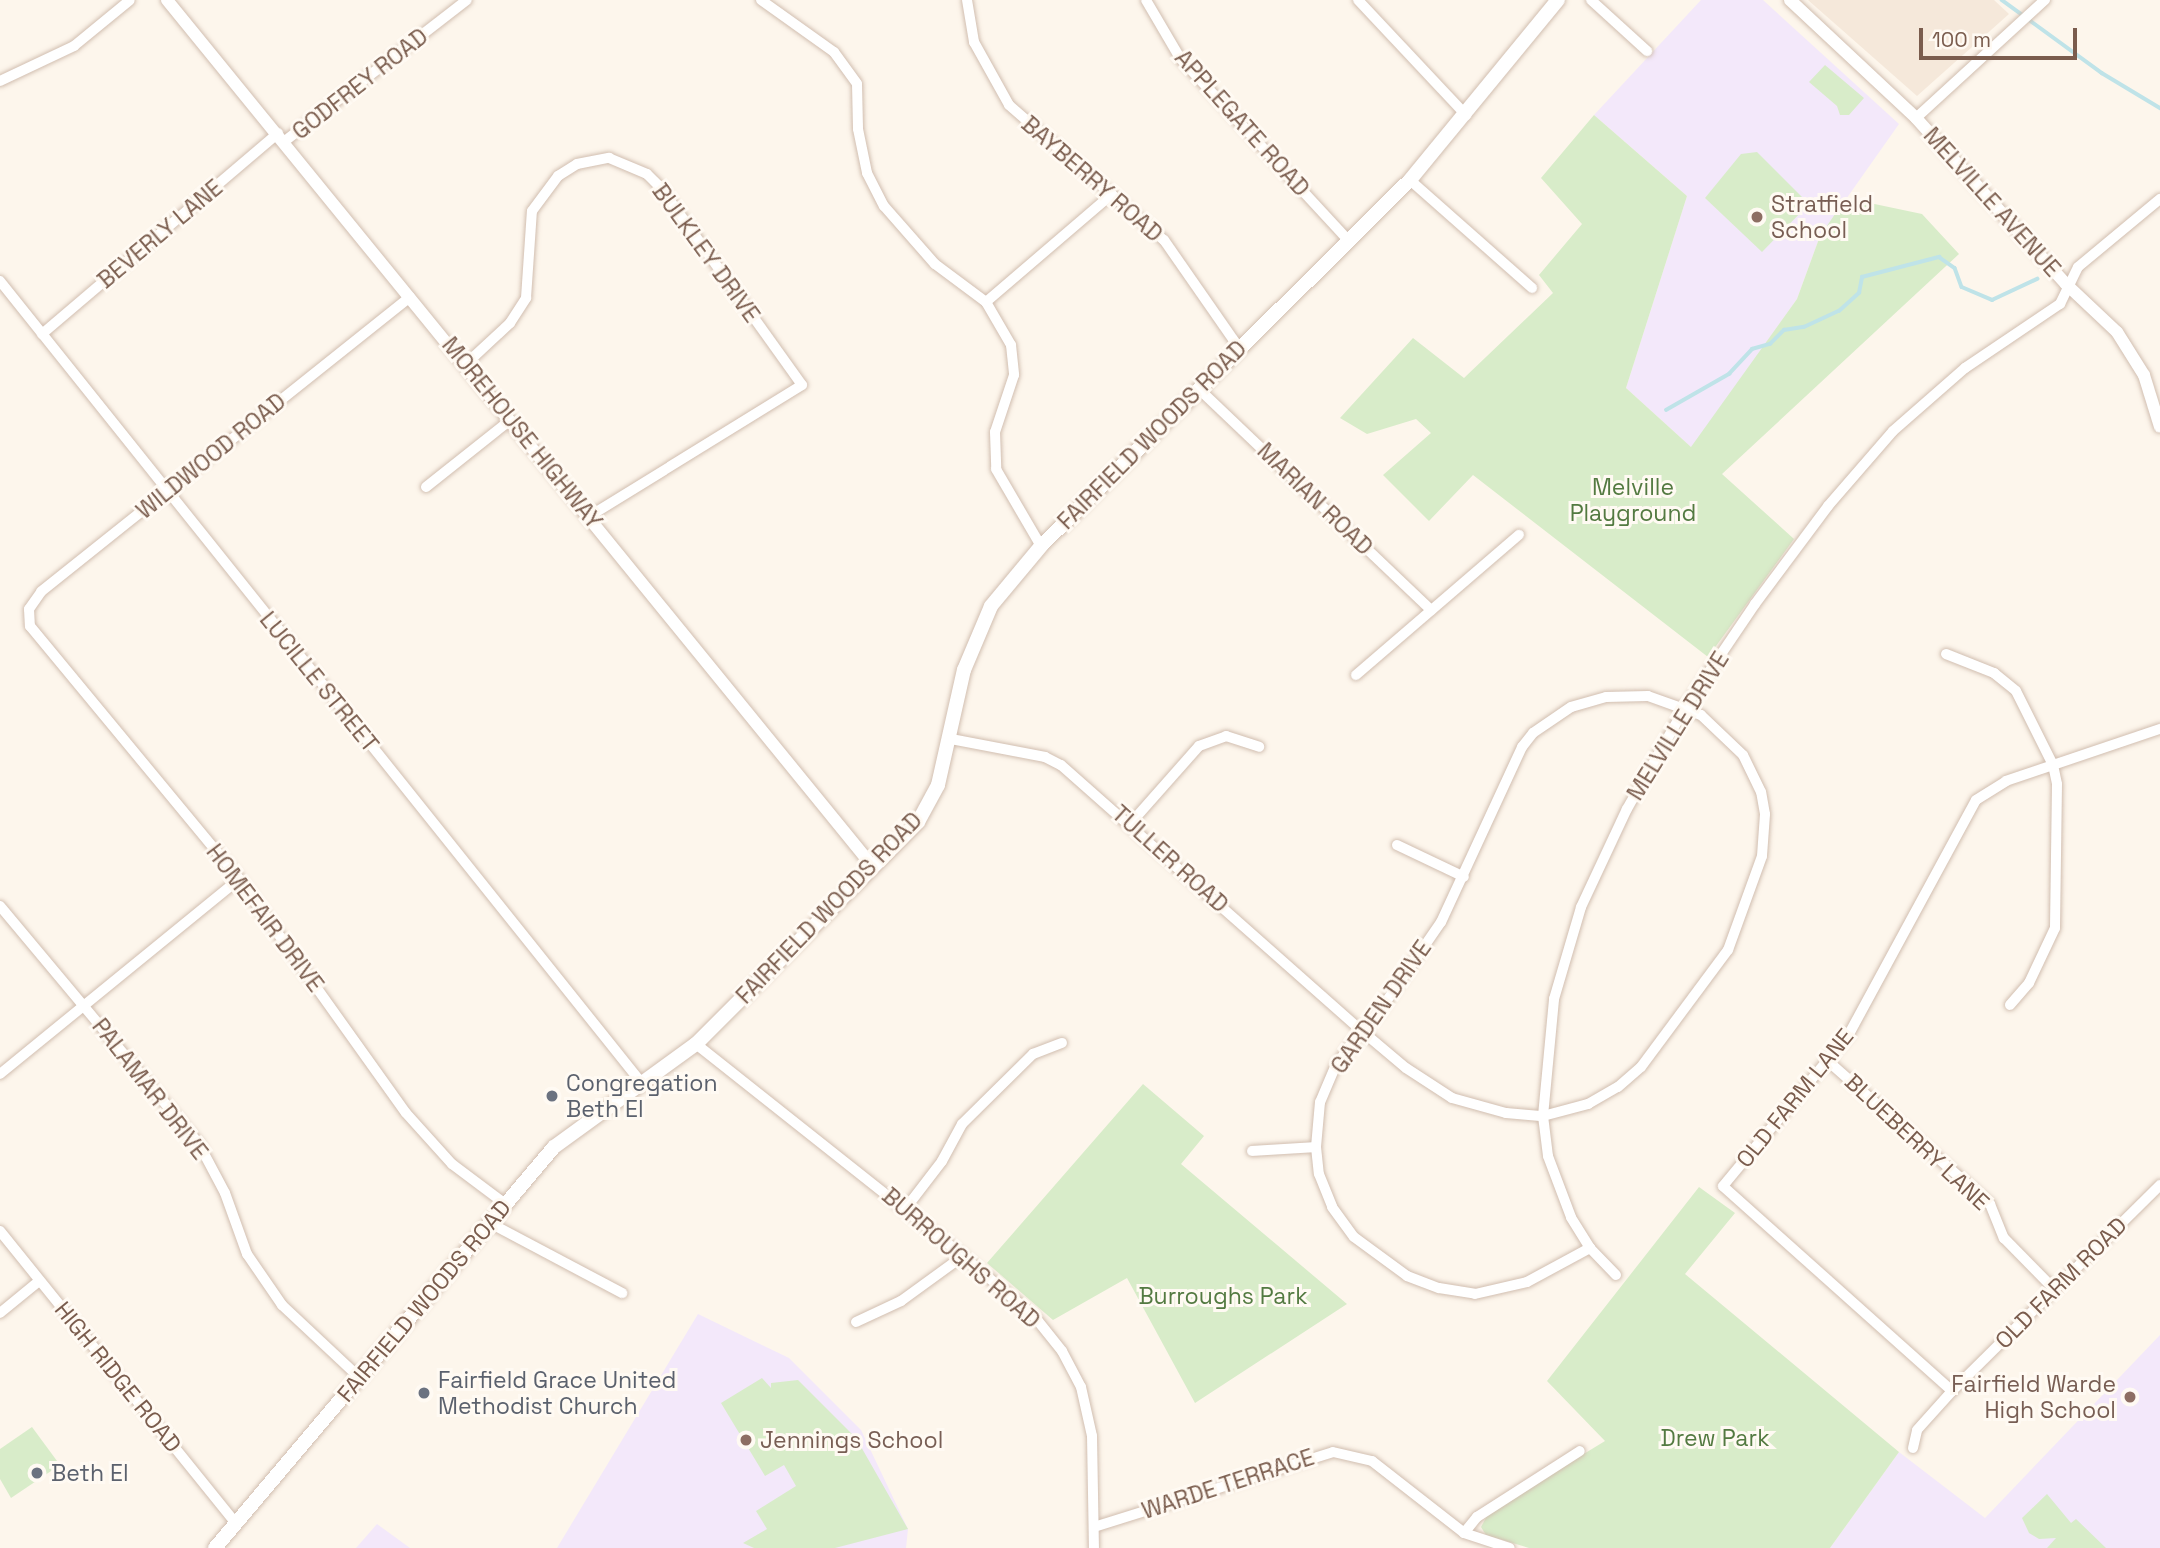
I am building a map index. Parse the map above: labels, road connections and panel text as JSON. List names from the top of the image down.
{
  "streets": {
    "main road": ["FAIRFIELD WOODS ROAD"],
    "street": [
      "GODFREY ROAD",
      "APPLEGATE ROAD",
      "BAYBERRY ROAD",
      "MELVILLE AVENUE",
      "BEVERLY LANE",
      "BULKLEY DRIVE",
      "MOREHOUSE HIGHWAY",
      "WILDWOOD ROAD",
      "MARIAN ROAD",
      "LUCILLE STREET",
      "MELVILLE DRIVE",
      "TULLER ROAD",
      "HOMEFAIR DRIVE",
      "GARDEN DRIVE",
      "PALAMAR DRIVE",
      "OLD FARM LANE",
      "BLUEBERRY LANE",
      "BURROUGHS ROAD",
      "OLD FARM ROAD",
      "HIGH RIDGE ROAD",
      "WARDE TERRACE"
    ]
  },
  "crossings": [
    ["GODFREY ROAD", "BEVERLY LANE"],
    ["GODFREY ROAD", "MOREHOUSE HIGHWAY"],
    ["APPLEGATE ROAD", "FAIRFIELD WOODS ROAD"],
    ["BAYBERRY ROAD", "FAIRFIELD WOODS ROAD"],
    ["MELVILLE AVENUE", "MELVILLE DRIVE"],
    ["BEVERLY LANE", "MOREHOUSE HIGHWAY"],
    ["BEVERLY LANE", "LUCILLE STREET"],
    ["BULKLEY DRIVE", "MOREHOUSE HIGHWAY"],
    ["MOREHOUSE HIGHWAY", "FAIRFIELD WOODS ROAD"],
    ["MOREHOUSE HIGHWAY", "WILDWOOD ROAD"],
    ["FAIRFIELD WOODS ROAD", "MARIAN ROAD"],
    ["FAIRFIELD WOODS ROAD", "LUCILLE STREET"],
    ["FAIRFIELD WOODS ROAD", "TULLER ROAD"],
    ["FAIRFIELD WOODS ROAD", "HOMEFAIR DRIVE"],
    ["FAIRFIELD WOODS ROAD", "PALAMAR DRIVE"],
    ["FAIRFIELD WOODS ROAD", "BURROUGHS ROAD"],
    ["FAIRFIELD WOODS ROAD", "HIGH RIDGE ROAD"],
    ["WILDWOOD ROAD", "LUCILLE STREET"],
    ["WILDWOOD ROAD", "HOMEFAIR DRIVE"],
    ["MELVILLE DRIVE", "TULLER ROAD"],
    ["MELVILLE DRIVE", "GARDEN DRIVE"],
    ["TULLER ROAD", "GARDEN DRIVE"],
    ["OLD FARM LANE", "BLUEBERRY LANE"],
    ["OLD FARM LANE", "OLD FARM ROAD"],
    ["BLUEBERRY LANE", "OLD FARM ROAD"],
    ["BURROUGHS ROAD", "WARDE TERRACE"]
  ],
  "parks": ["Melville Playground", "Burroughs Park", "Drew Park"],
  "places": [
    "Stratfield School",
    "Congregation Beth El",
    "Fairfield Grace United Methodist Church",
    "Fairfield Warde High School",
    "Jennings School",
    "Beth El"
  ],
  "scale_bar": "100 m"
}
